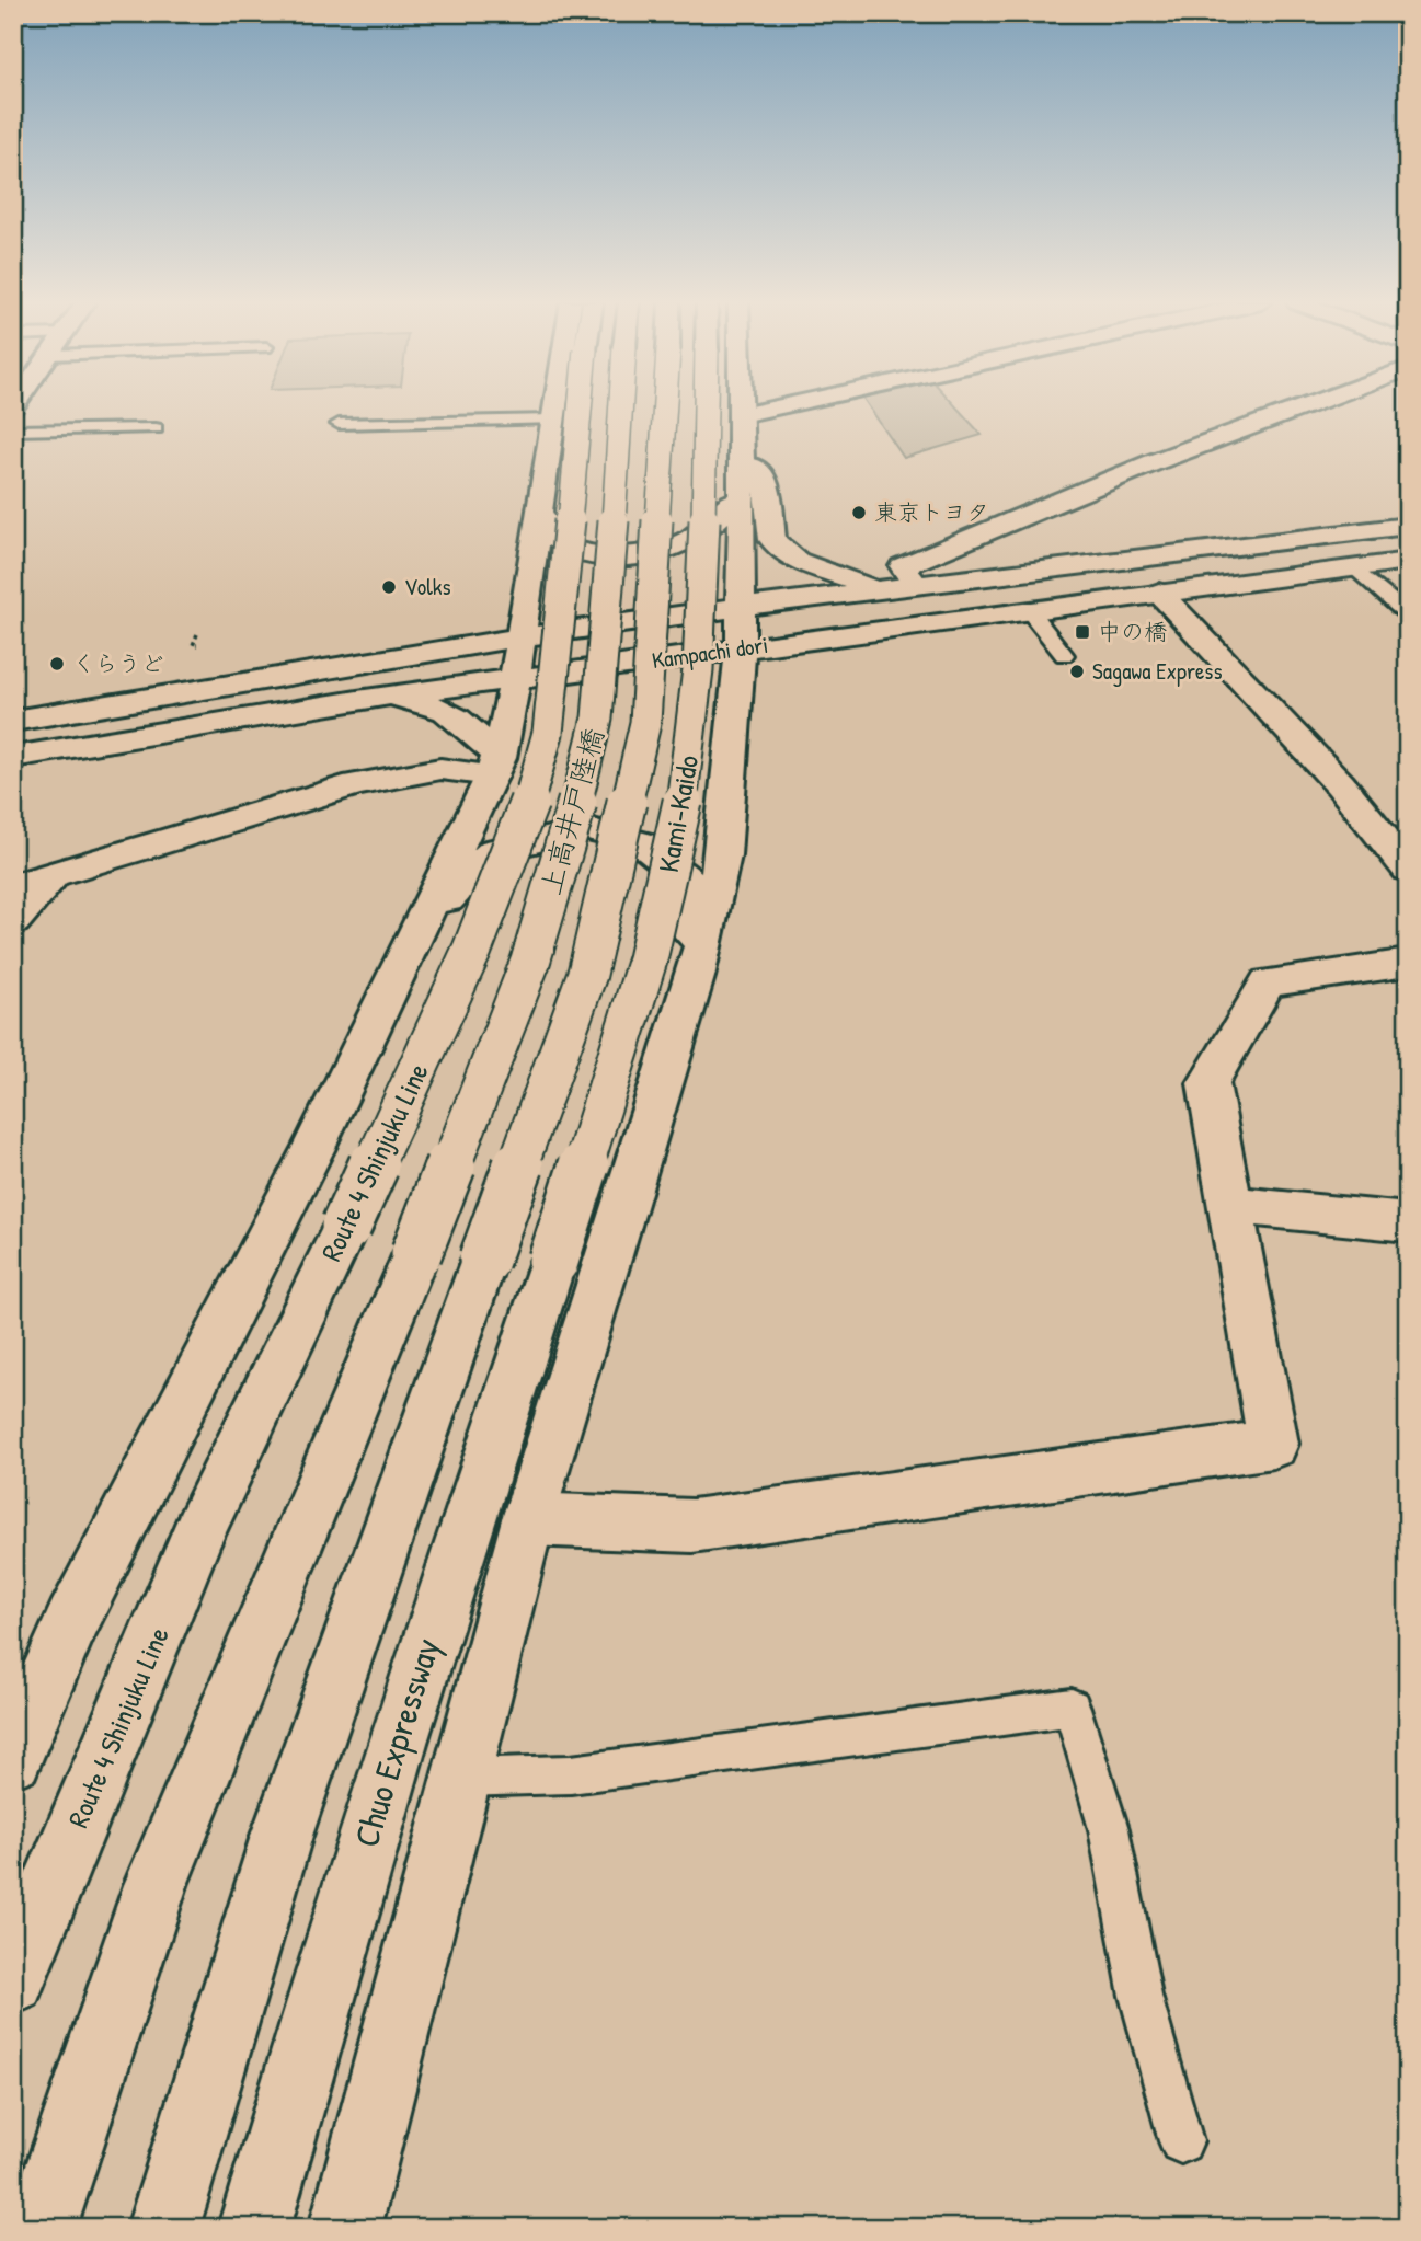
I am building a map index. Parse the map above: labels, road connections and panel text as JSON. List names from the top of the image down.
{
  "streets": {
    "main road": [
      "Kampachi dori",
      "上高井戸陸橋",
      "Kami-Kaido",
      "Route 4 Shinjuku Line",
      "Chuo Expressway"
    ]
  },
  "crossings": [
    ["Kami-Kaido", "Chuo Expressway"]
  ],
  "places": {
    "other": [
      "東京トヨタ",
      "Volks",
      "くらうど",
      "Sagawa Express"
    ],
    "transit": ["中の橋"]
  }
}
